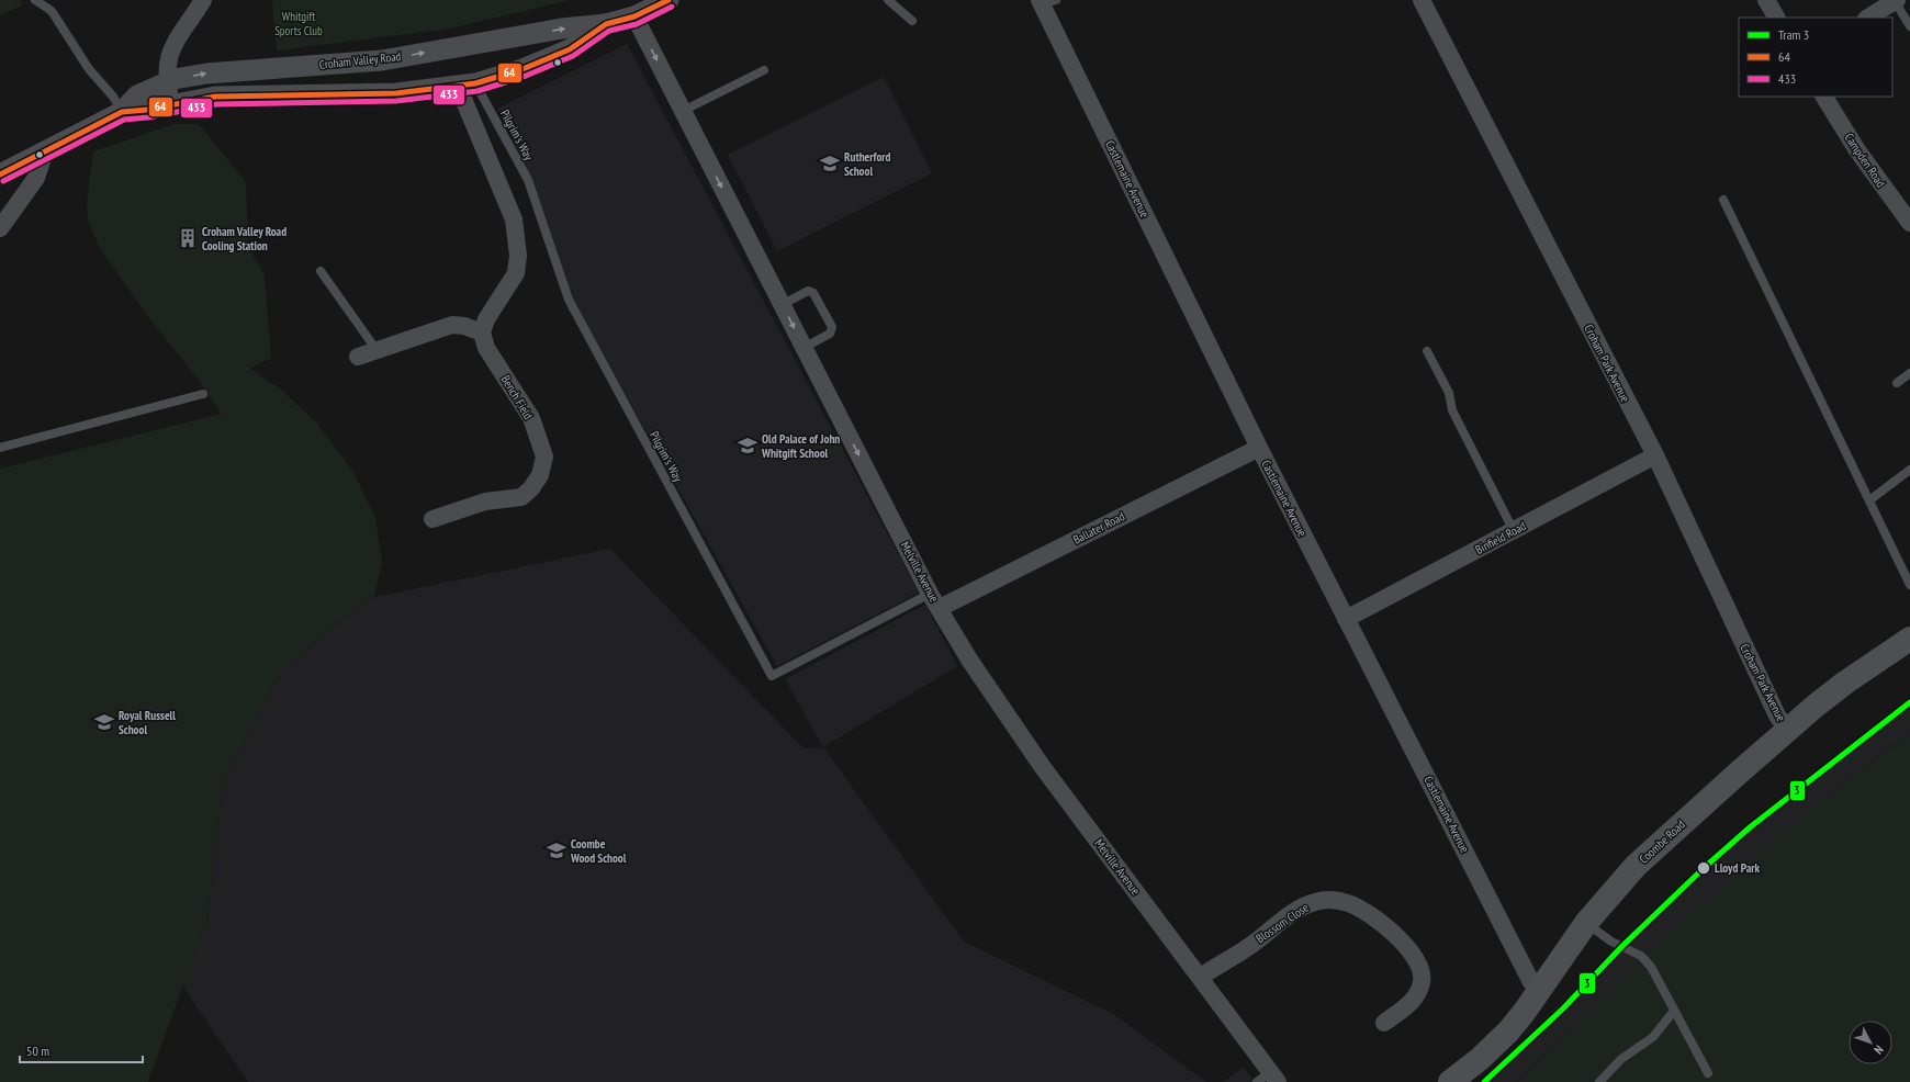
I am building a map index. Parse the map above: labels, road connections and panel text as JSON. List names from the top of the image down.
{
  "streets": {
    "main road": ["Coombe Road"],
    "street": [
      "Croham Valley Road",
      "Campden Road",
      "Castlemaine Avenue",
      "Croham Park Avenue",
      "Bench Field",
      "Ballater Road",
      "Binfield Road",
      "Melville Avenue",
      "Blossom Close"
    ],
    "lane": ["Pilgrim's Way"]
  },
  "crossings": [
    ["Croham Valley Road", "Pilgrim's Way"],
    ["Pilgrim's Way", "Melville Avenue"],
    ["Castlemaine Avenue", "Ballater Road"],
    ["Castlemaine Avenue", "Binfield Road"],
    ["Castlemaine Avenue", "Coombe Road"],
    ["Croham Park Avenue", "Binfield Road"],
    ["Croham Park Avenue", "Coombe Road"],
    ["Ballater Road", "Melville Avenue"],
    ["Melville Avenue", "Blossom Close"]
  ],
  "one_way": ["Melville Avenue"],
  "parks": ["Whitgift Sports Club"],
  "places": {
    "school or university": [
      "Rutherford School",
      "Old Palace of John Whitgift School",
      "Royal Russell School",
      "Coombe Wood School"
    ],
    "building": ["Croham Valley Road Cooling Station"],
    "other": ["Lloyd Park"]
  },
  "lines": ["transit line 64", "transit line 433", "tram line 3"],
  "legend": ["Tram 3", "64", "433"],
  "scale_bar": "50 m",
  "north": "bottom right"
}
